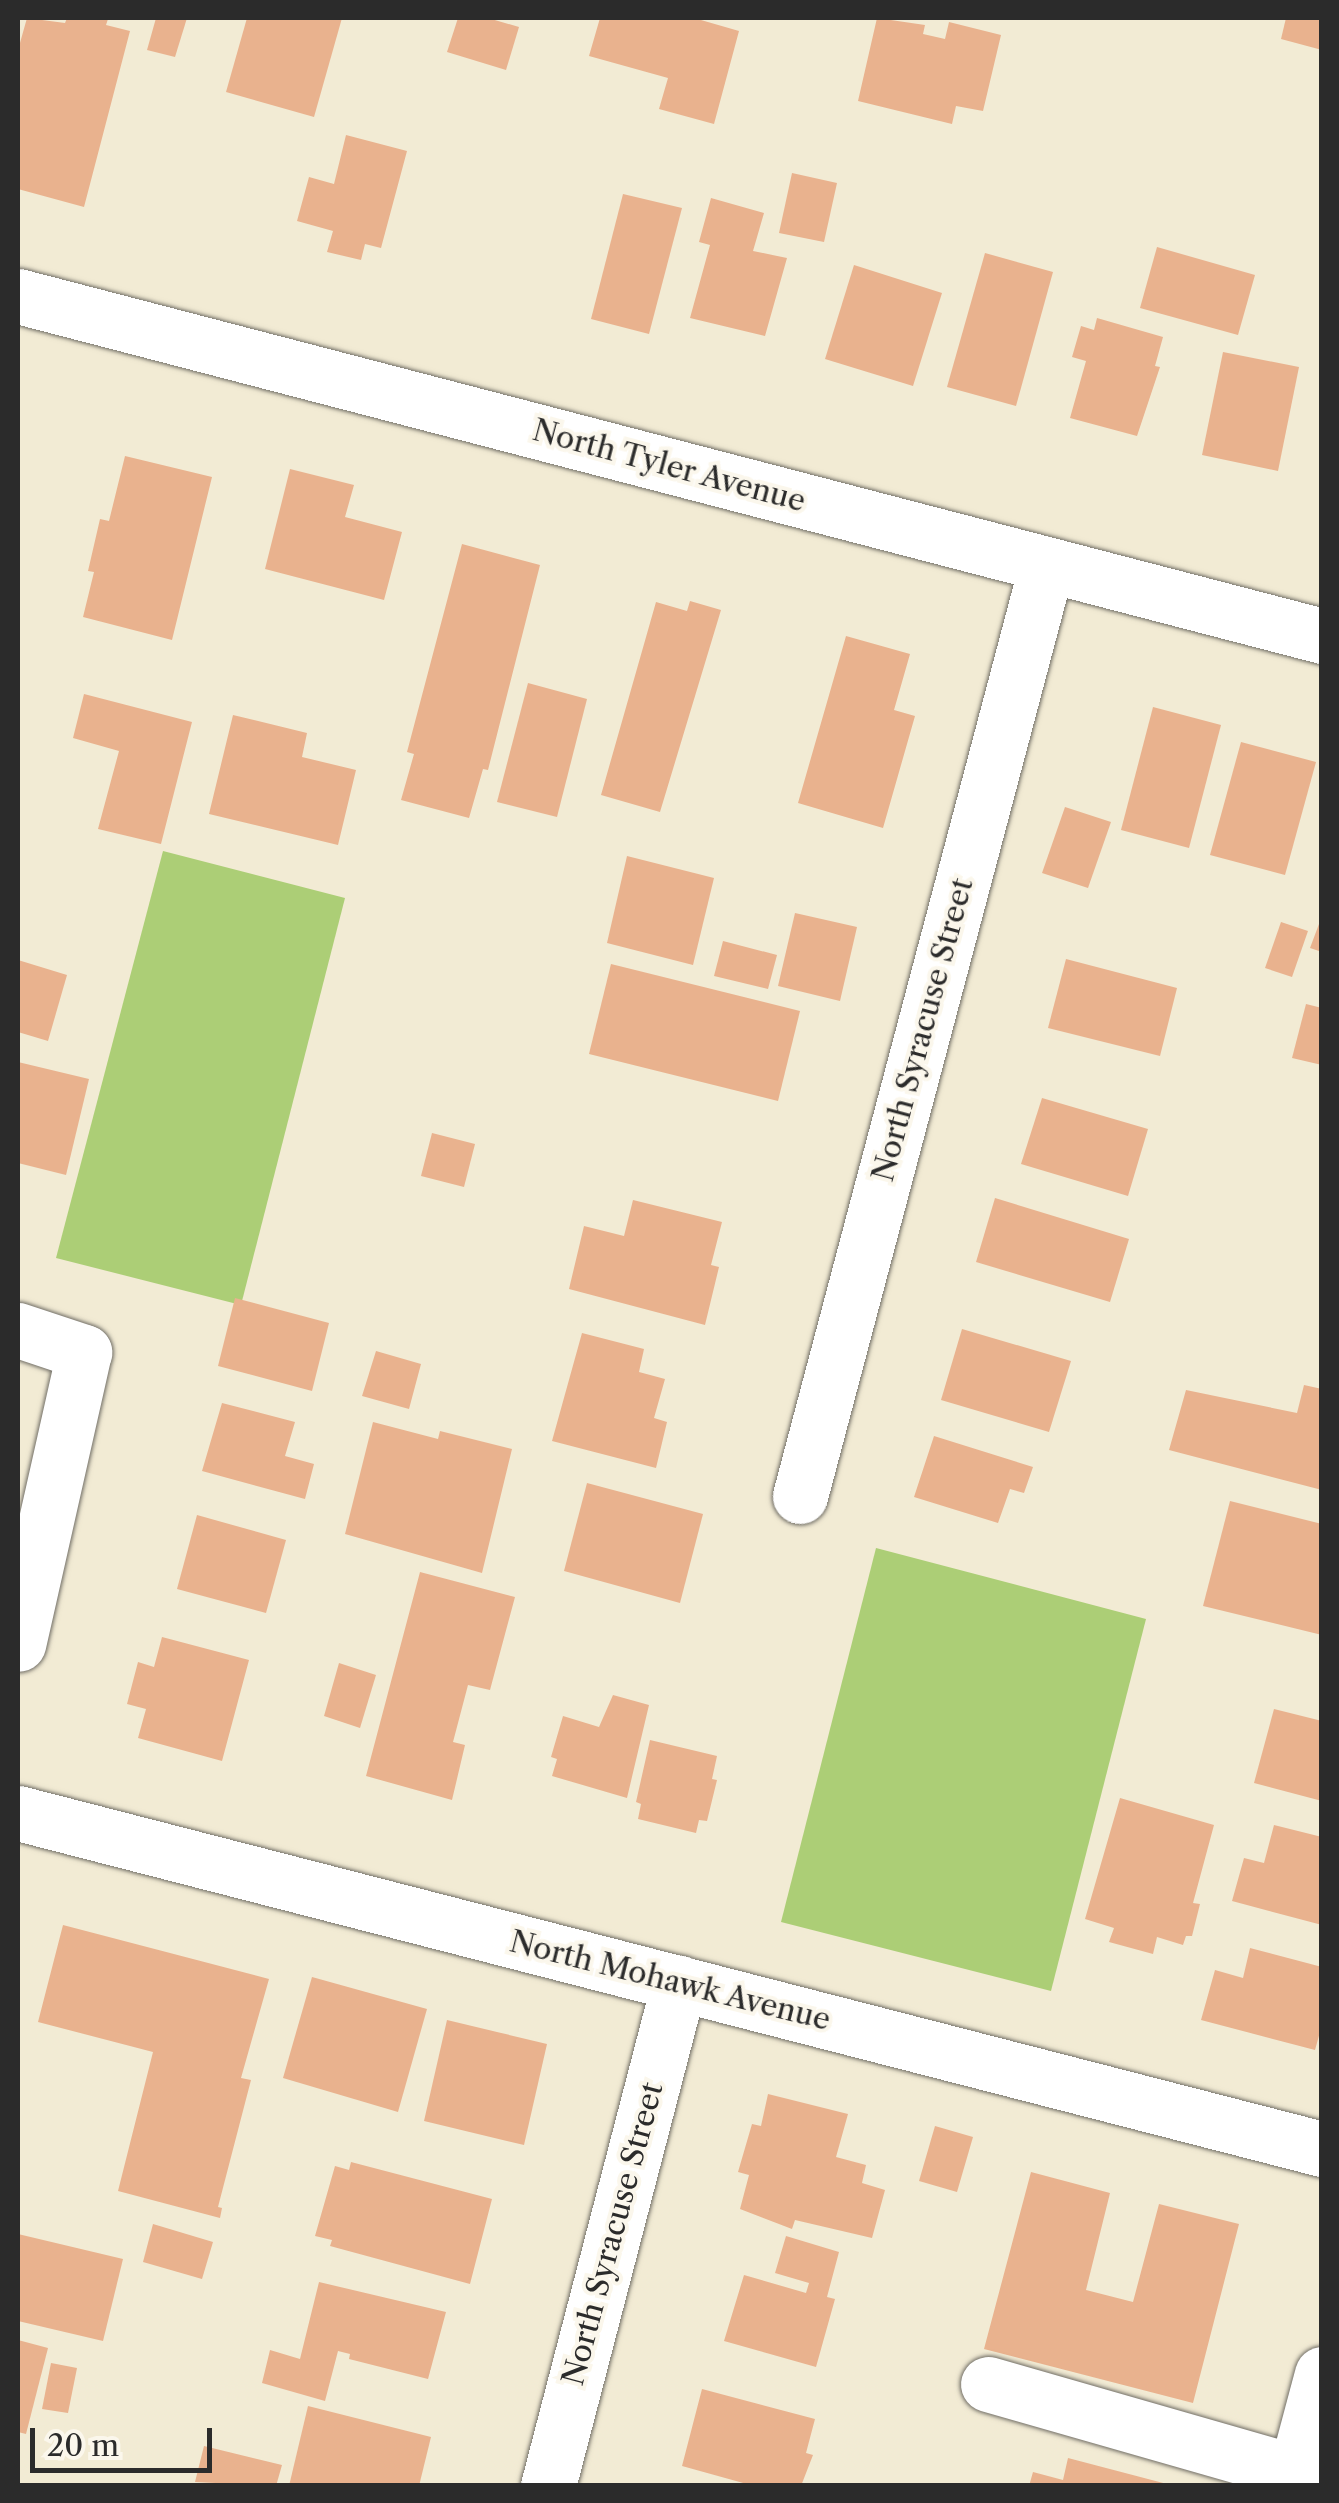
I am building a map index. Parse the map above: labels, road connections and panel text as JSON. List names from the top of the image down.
{
  "streets": {
    "street": ["North Tyler Avenue", "North Syracuse Street", "North Mohawk Avenue"]
  },
  "crossings": [
    ["North Tyler Avenue", "North Syracuse Street"],
    ["North Syracuse Street", "North Mohawk Avenue"]
  ],
  "scale_bar": "20 m"
}
